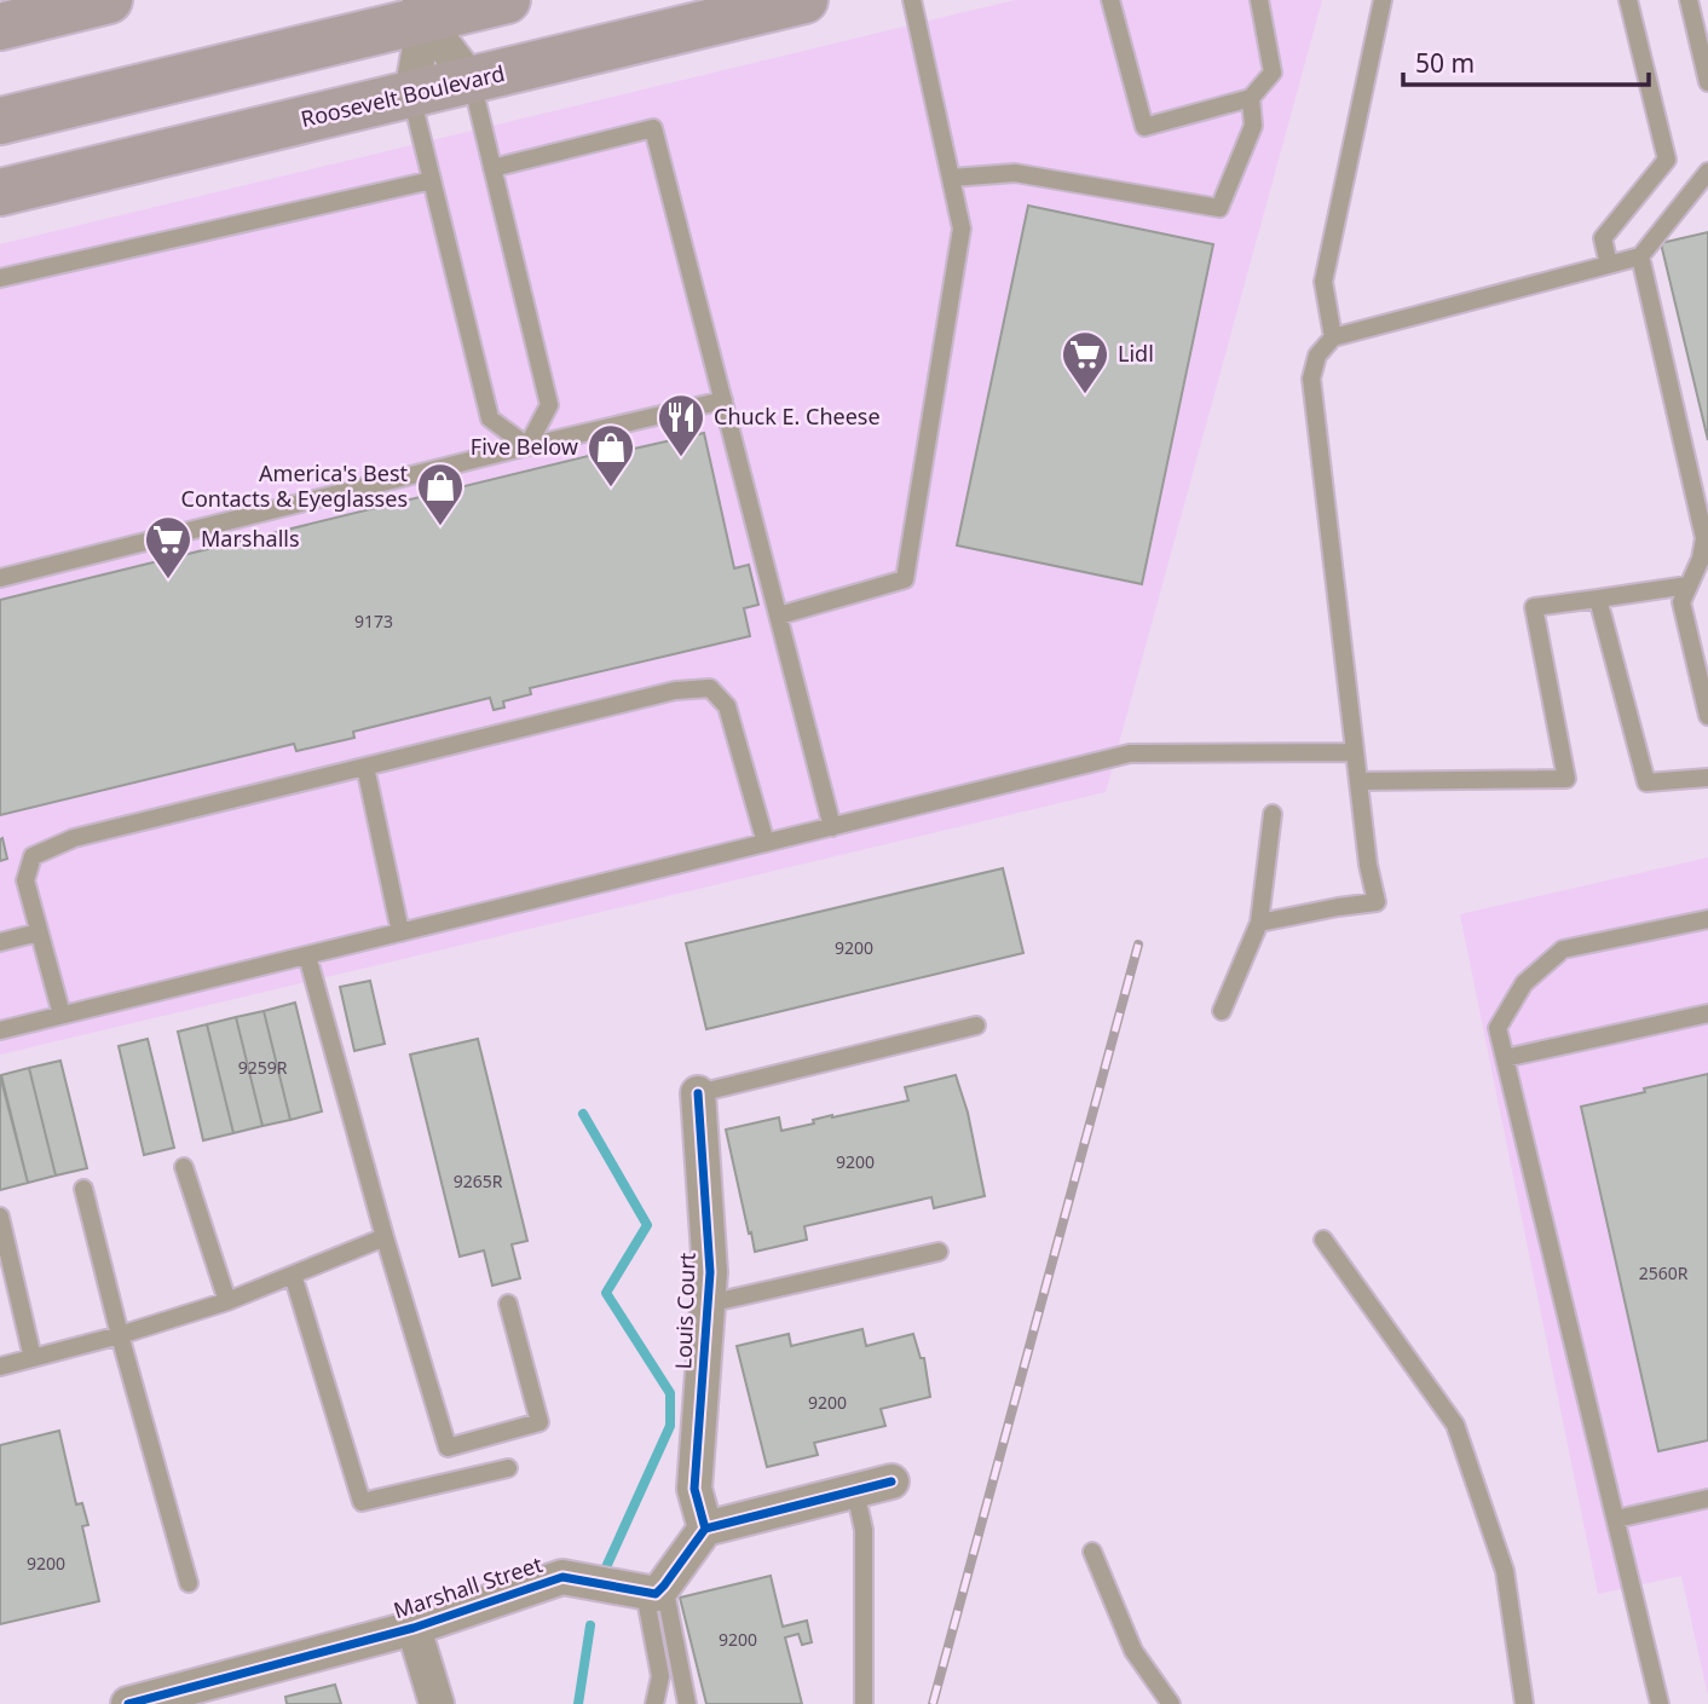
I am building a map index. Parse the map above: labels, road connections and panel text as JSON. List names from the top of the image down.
{
  "streets": {
    "highway": ["Roosevelt Boulevard"],
    "street": ["Louis Court", "Marshall Street"]
  },
  "places": {
    "supermarket": ["Lidl", "Marshalls"],
    "restaurant": ["Chuck E. Cheese"],
    "shop": ["Five Below", "America's Best Contacts & Eyeglasses"]
  },
  "house_numbers": [
    "9173",
    "9200",
    "9259R",
    "9200",
    "9265R",
    "2560R",
    "9200",
    "9200",
    "9200"
  ],
  "scale_bar": "50 m"
}
